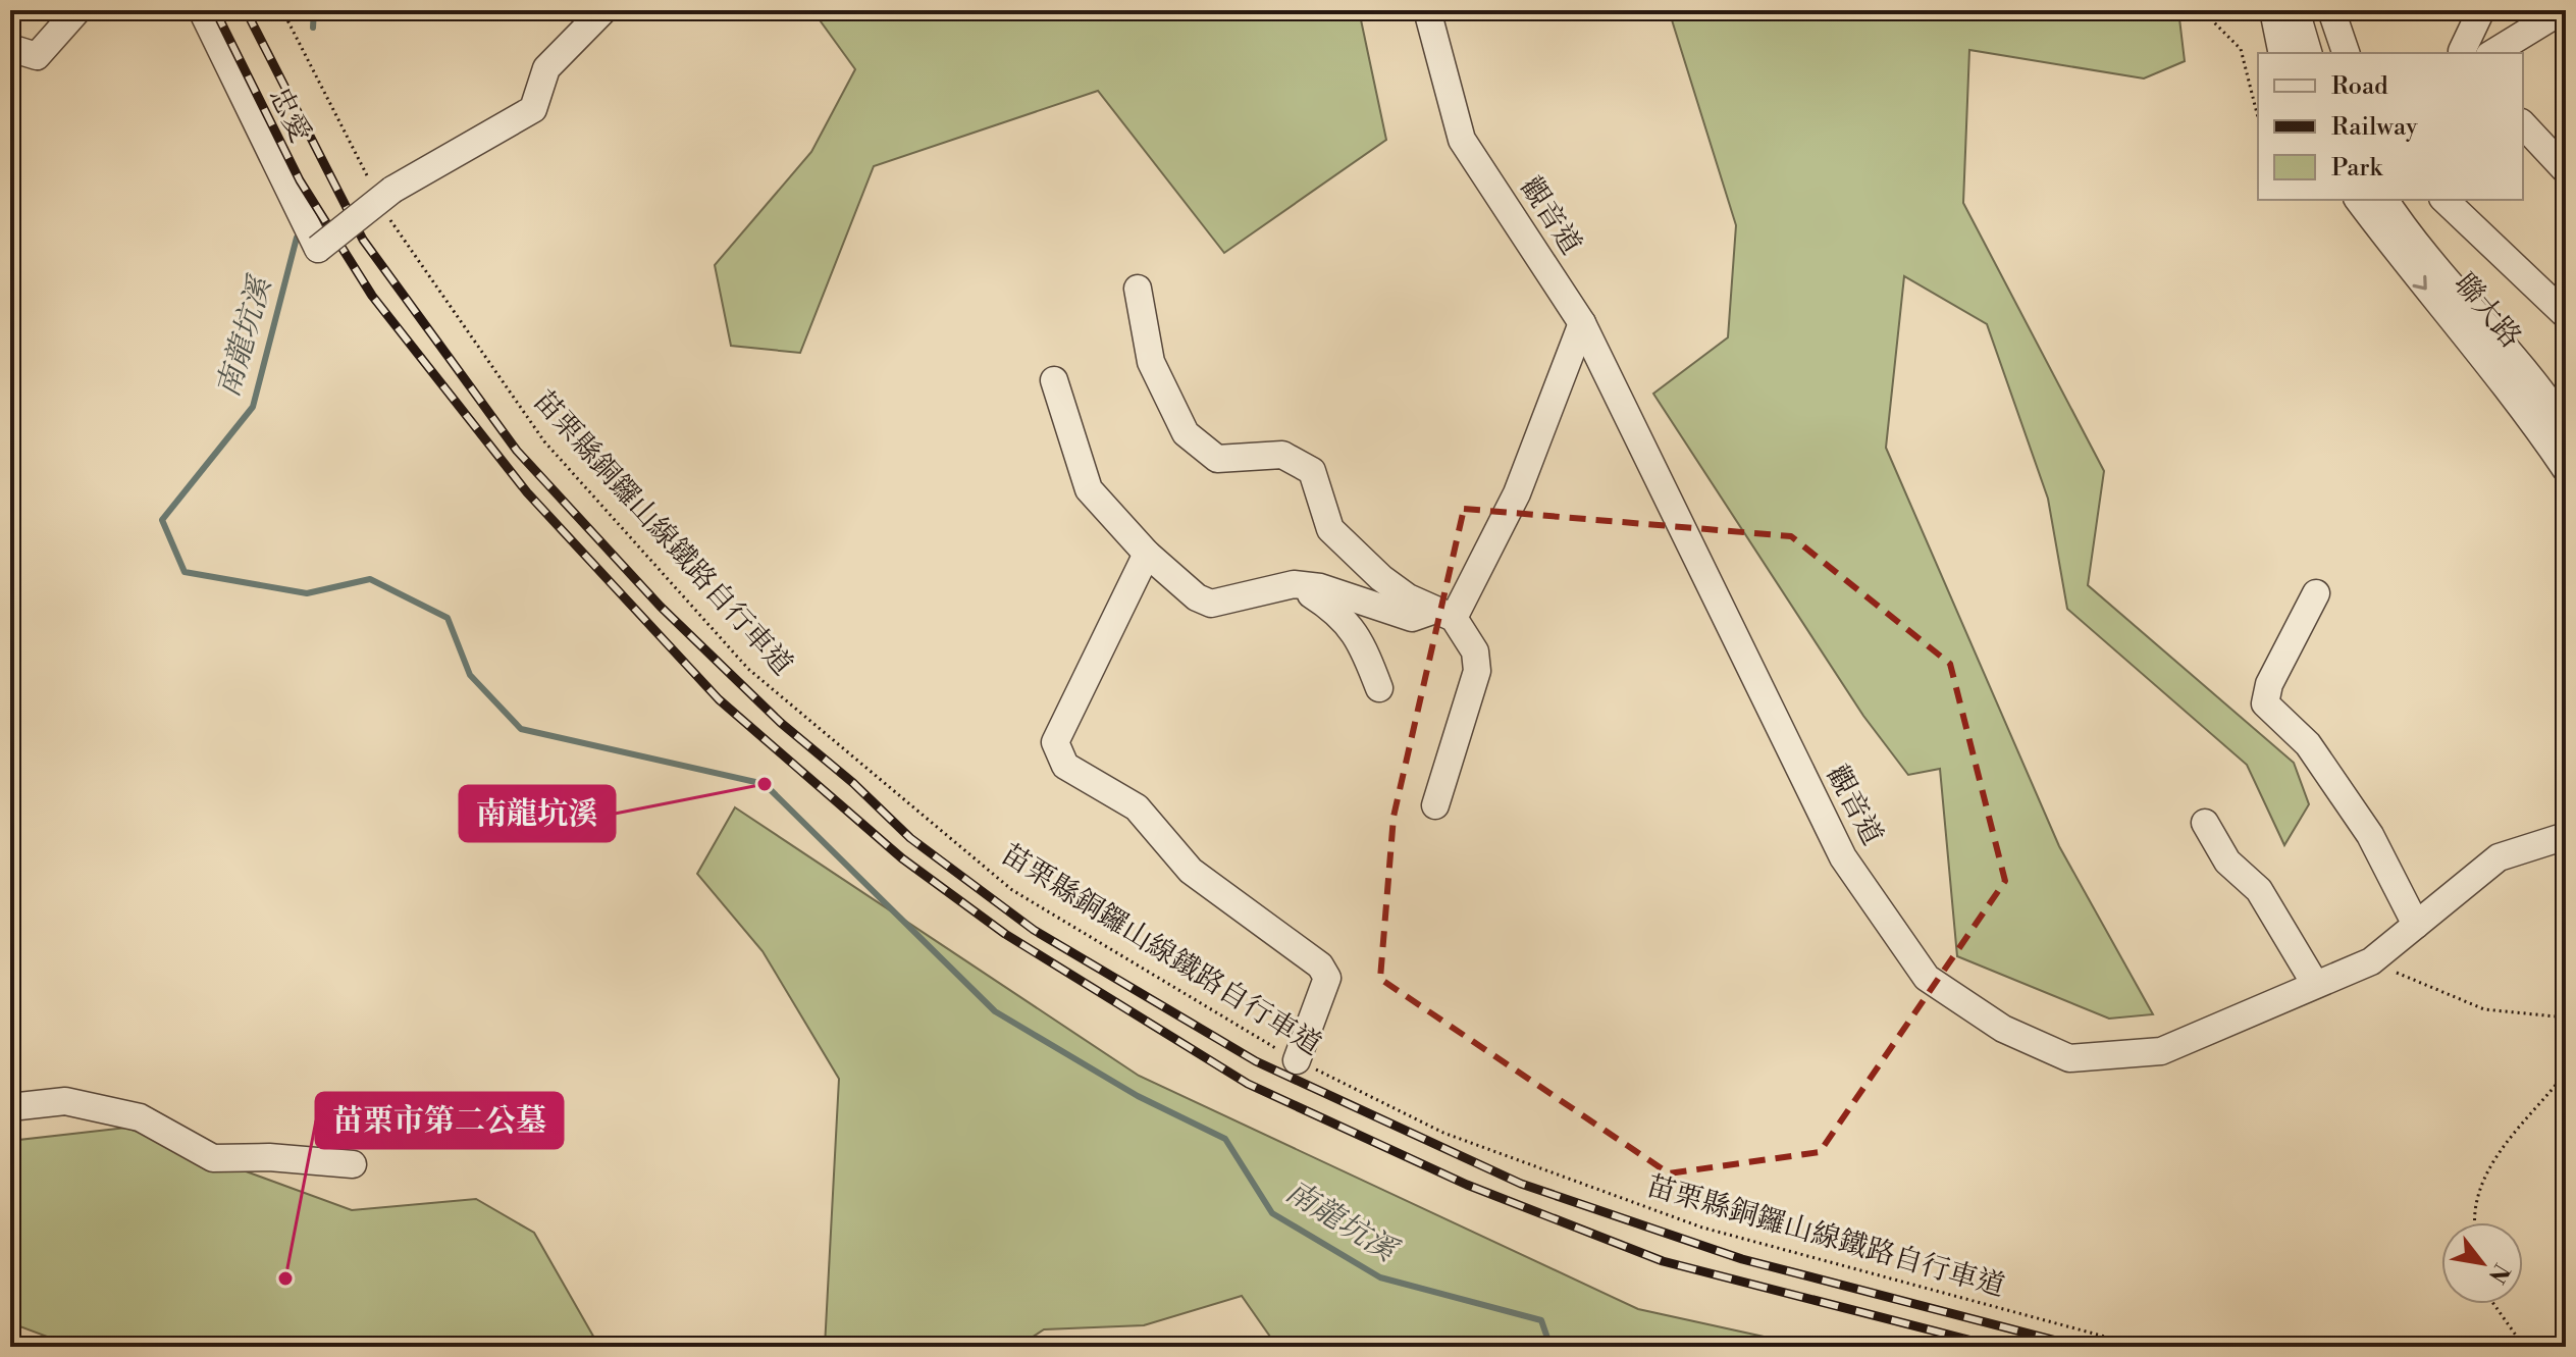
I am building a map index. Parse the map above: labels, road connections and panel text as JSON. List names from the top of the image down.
{
  "streets": {
    "street": ["忠愛", "觀音道", "聯大路"],
    "path": ["苗栗縣銅鑼山線鐵路自行車道"]
  },
  "crossings": [
    ["忠愛", "苗栗縣銅鑼山線鐵路自行車道"]
  ],
  "water": ["南龍坑溪"],
  "places": ["南龍坑溪", "苗栗市第二公墓"],
  "legend": ["Road", "Railway", "Park"],
  "north": "bottom right"
}
